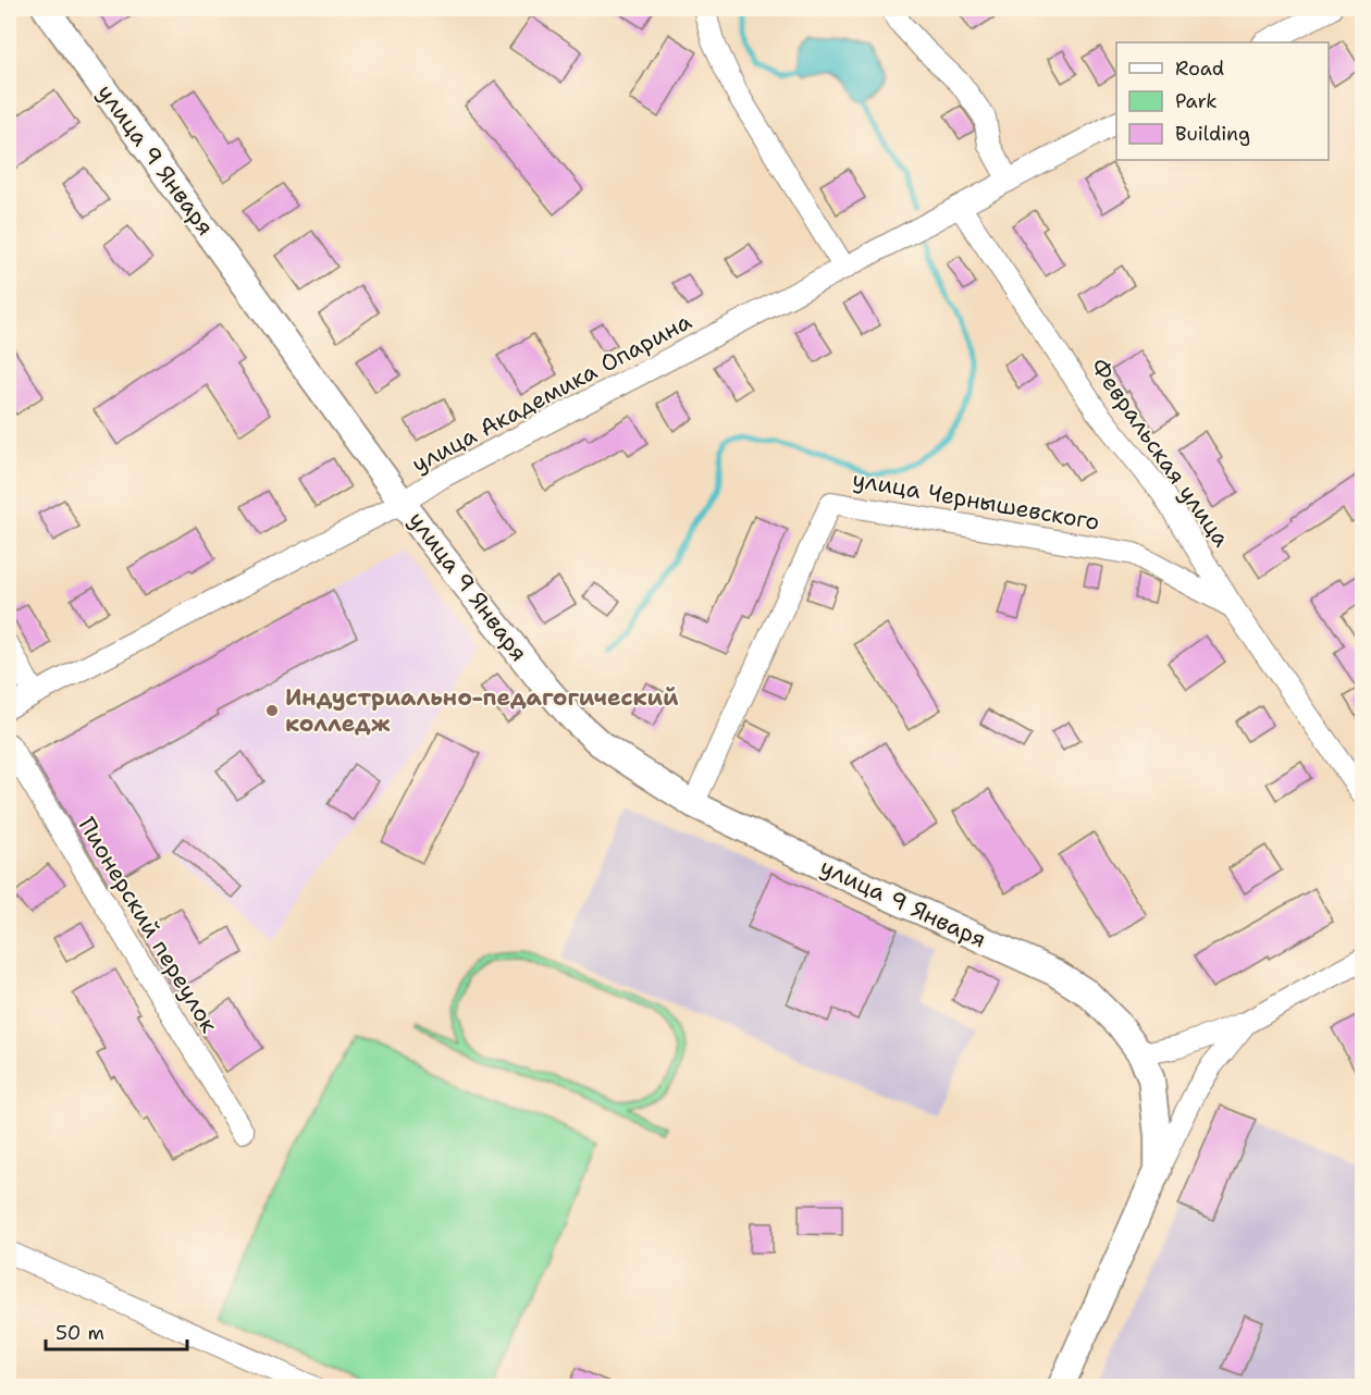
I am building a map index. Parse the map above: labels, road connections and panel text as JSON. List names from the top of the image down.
{
  "streets": {
    "main road": ["улица 9 Января"],
    "street": [
      "улица Академика Опарина",
      "Февральская улица",
      "улица Чернышевского",
      "Пионерский переулок"
    ]
  },
  "crossings": [
    ["улица 9 Января", "улица Академика Опарина"],
    ["улица 9 Января", "улица Чернышевского"],
    ["улица Академика Опарина", "Февральская улица"],
    ["Февральская улица", "улица Чернышевского"]
  ],
  "places": ["Индустриально-педагогический колледж"],
  "legend": ["Road", "Park", "Building"],
  "scale_bar": "50 m"
}
